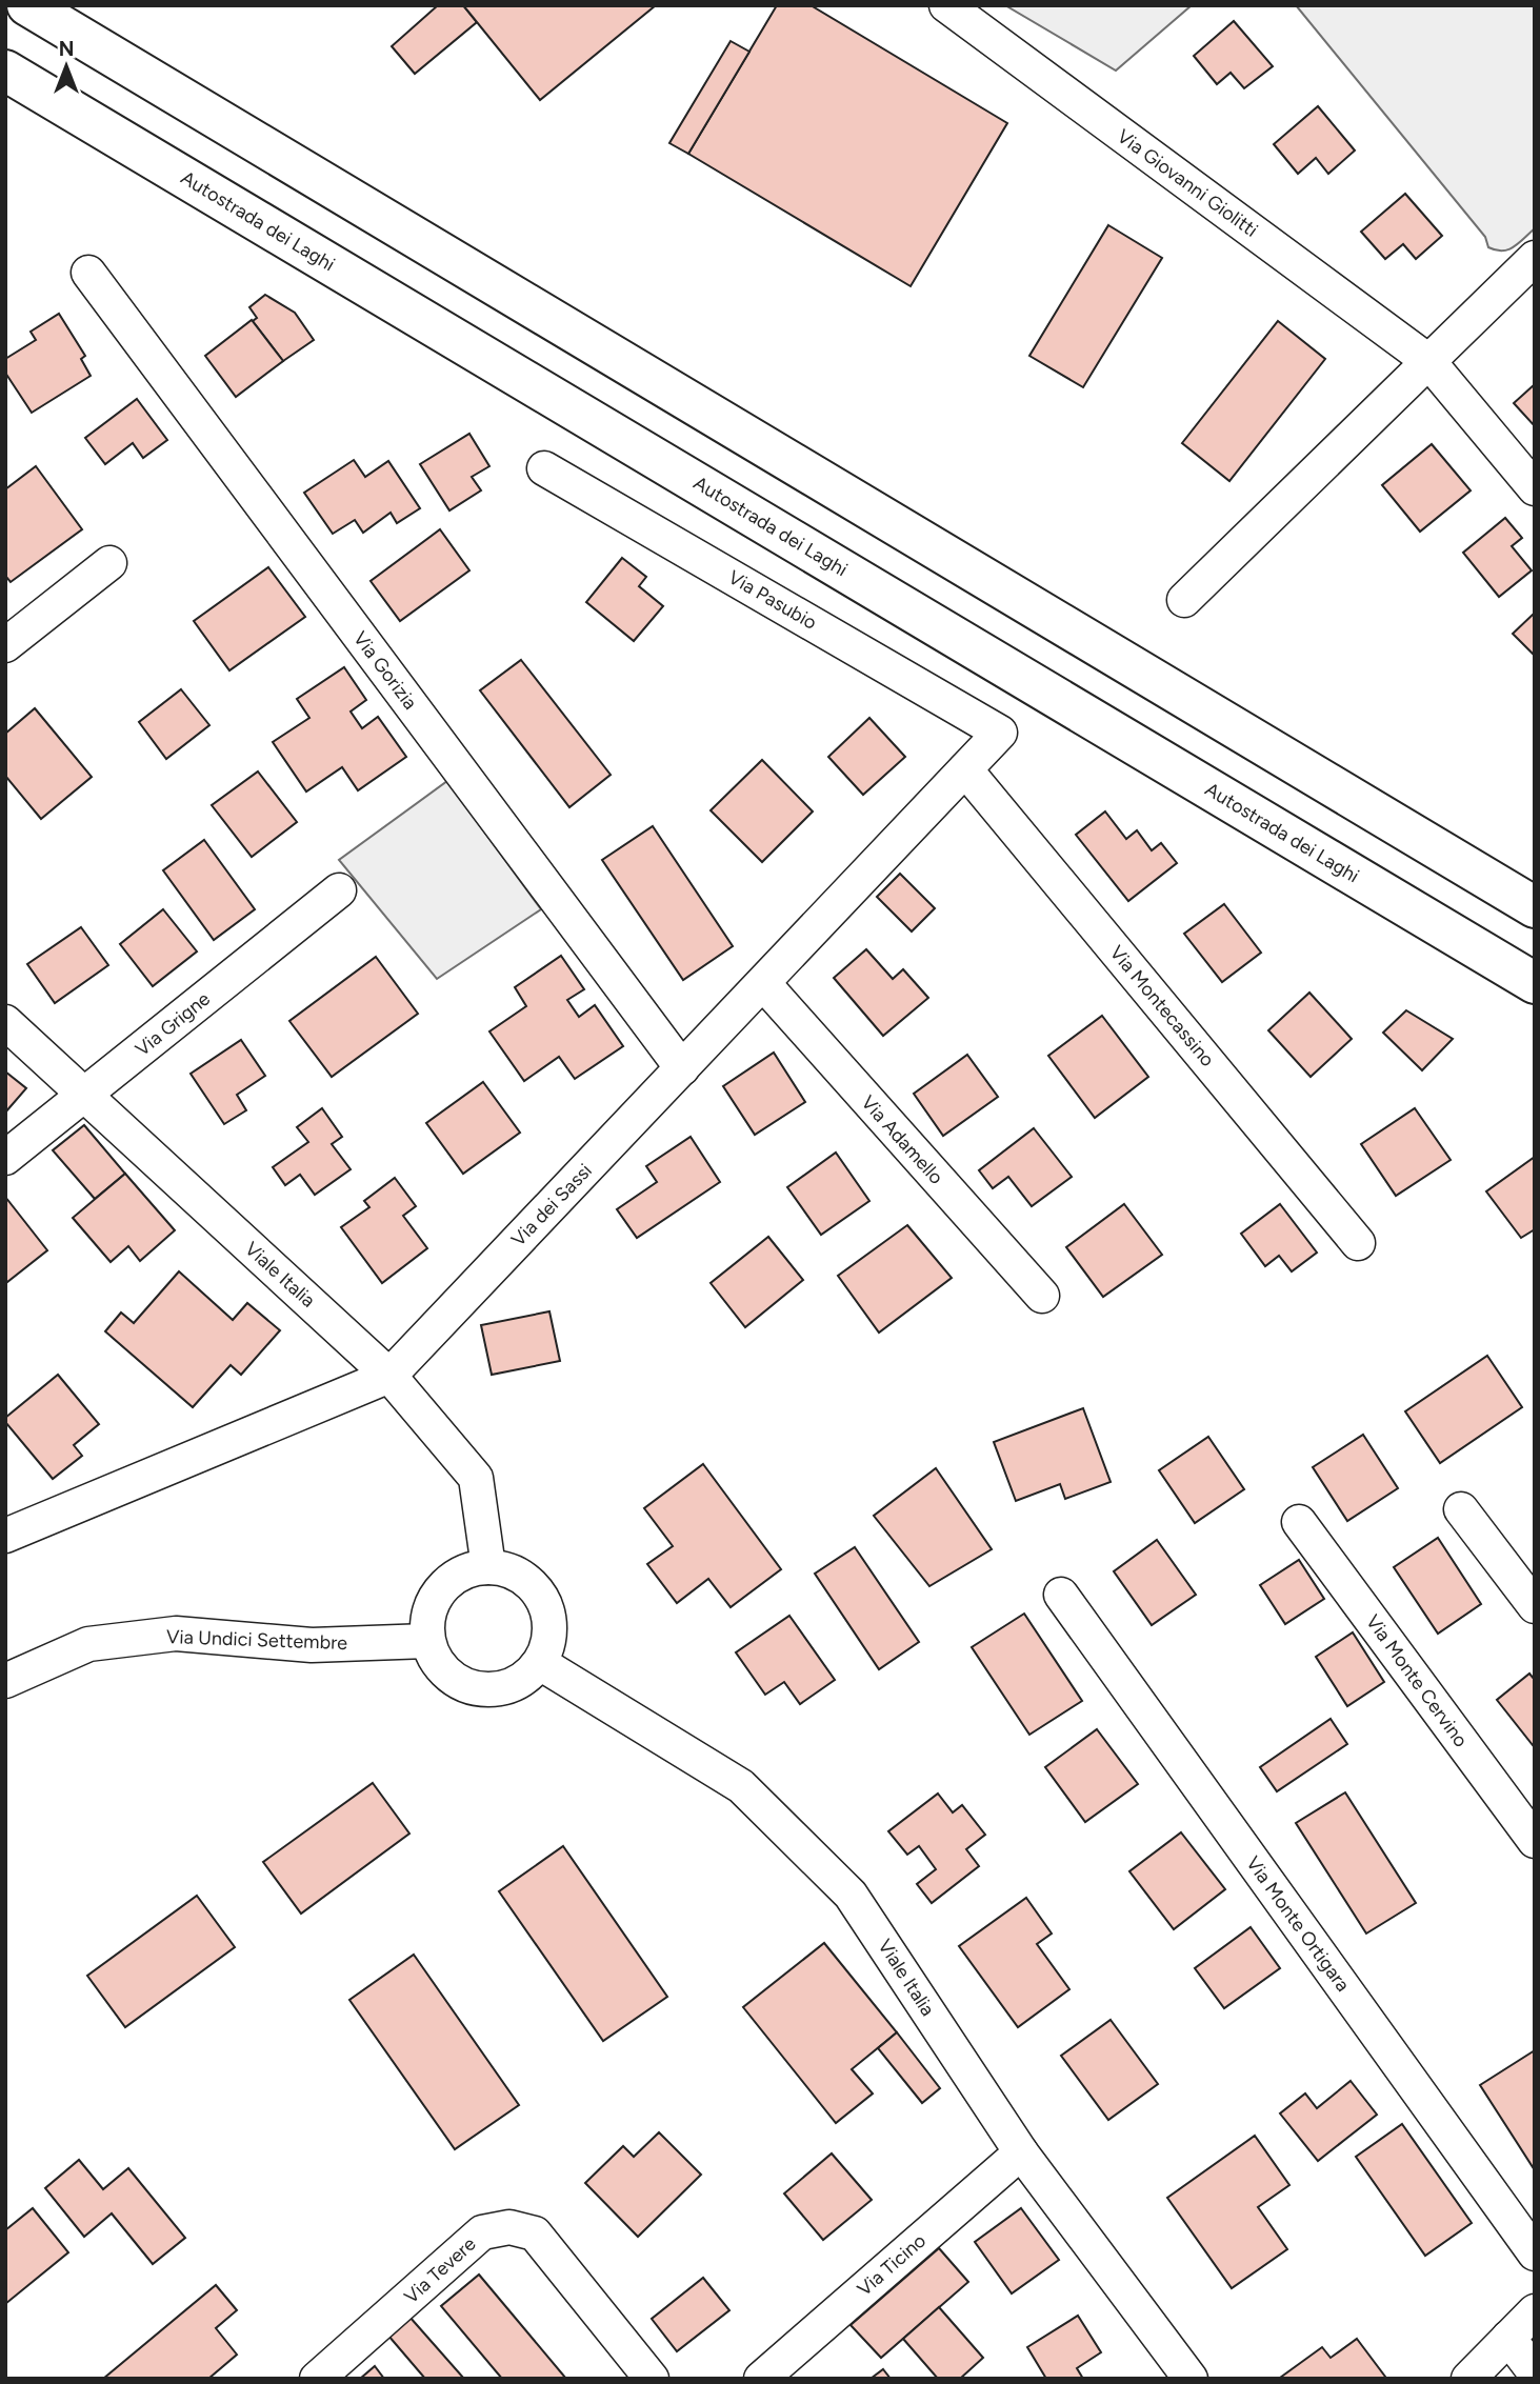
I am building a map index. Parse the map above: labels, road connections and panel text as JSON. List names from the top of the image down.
{
  "streets": {
    "highway": ["Autostrada dei Laghi"],
    "street": [
      "Via Giovanni Giolitti",
      "Via Pasubio",
      "Via Gorizia",
      "Via Montecassino",
      "Via Grigne",
      "Via Adamello",
      "Via dei Sassi",
      "Viale Italia",
      "Via Undici Settembre",
      "Via Monte Cervino",
      "Via Monte Ortigara",
      "Via Ticino",
      "Via Tevere"
    ]
  },
  "crossings": [
    ["Via Pasubio", "Via dei Sassi"],
    ["Via Gorizia", "Via dei Sassi"],
    ["Via Montecassino", "Via dei Sassi"],
    ["Via Grigne", "Viale Italia"],
    ["Via Adamello", "Via dei Sassi"],
    ["Via dei Sassi", "Viale Italia"],
    ["Viale Italia", "Via Undici Settembre"],
    ["Viale Italia", "Via Ticino"]
  ],
  "north": "top"
}
